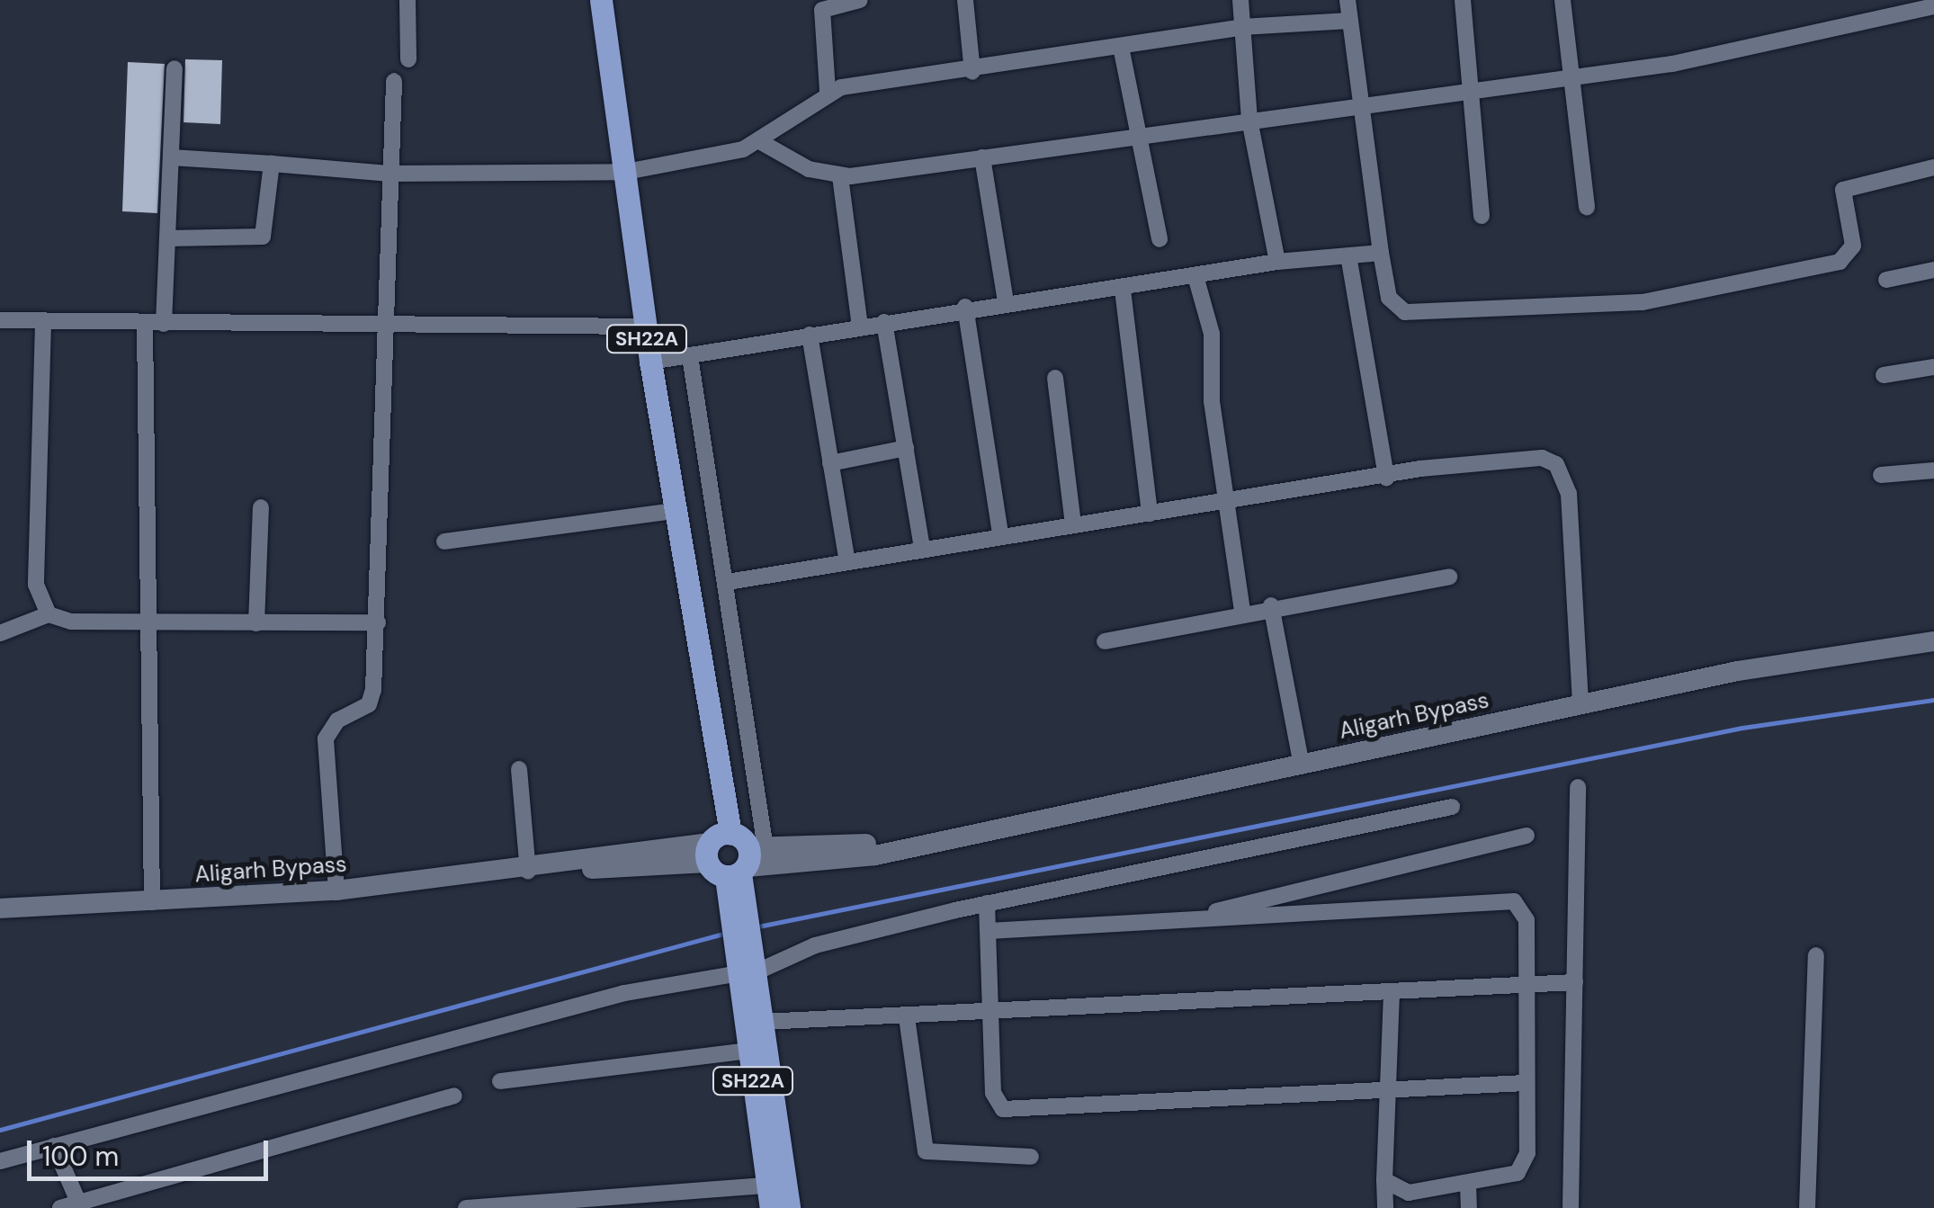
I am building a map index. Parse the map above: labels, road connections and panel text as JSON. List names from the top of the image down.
{
  "streets": {
    "main road": ["SH22A", "Aligarh Bypass"]
  },
  "crossings": [
    ["SH22A", "Aligarh Bypass"]
  ],
  "scale_bar": "100 m"
}
